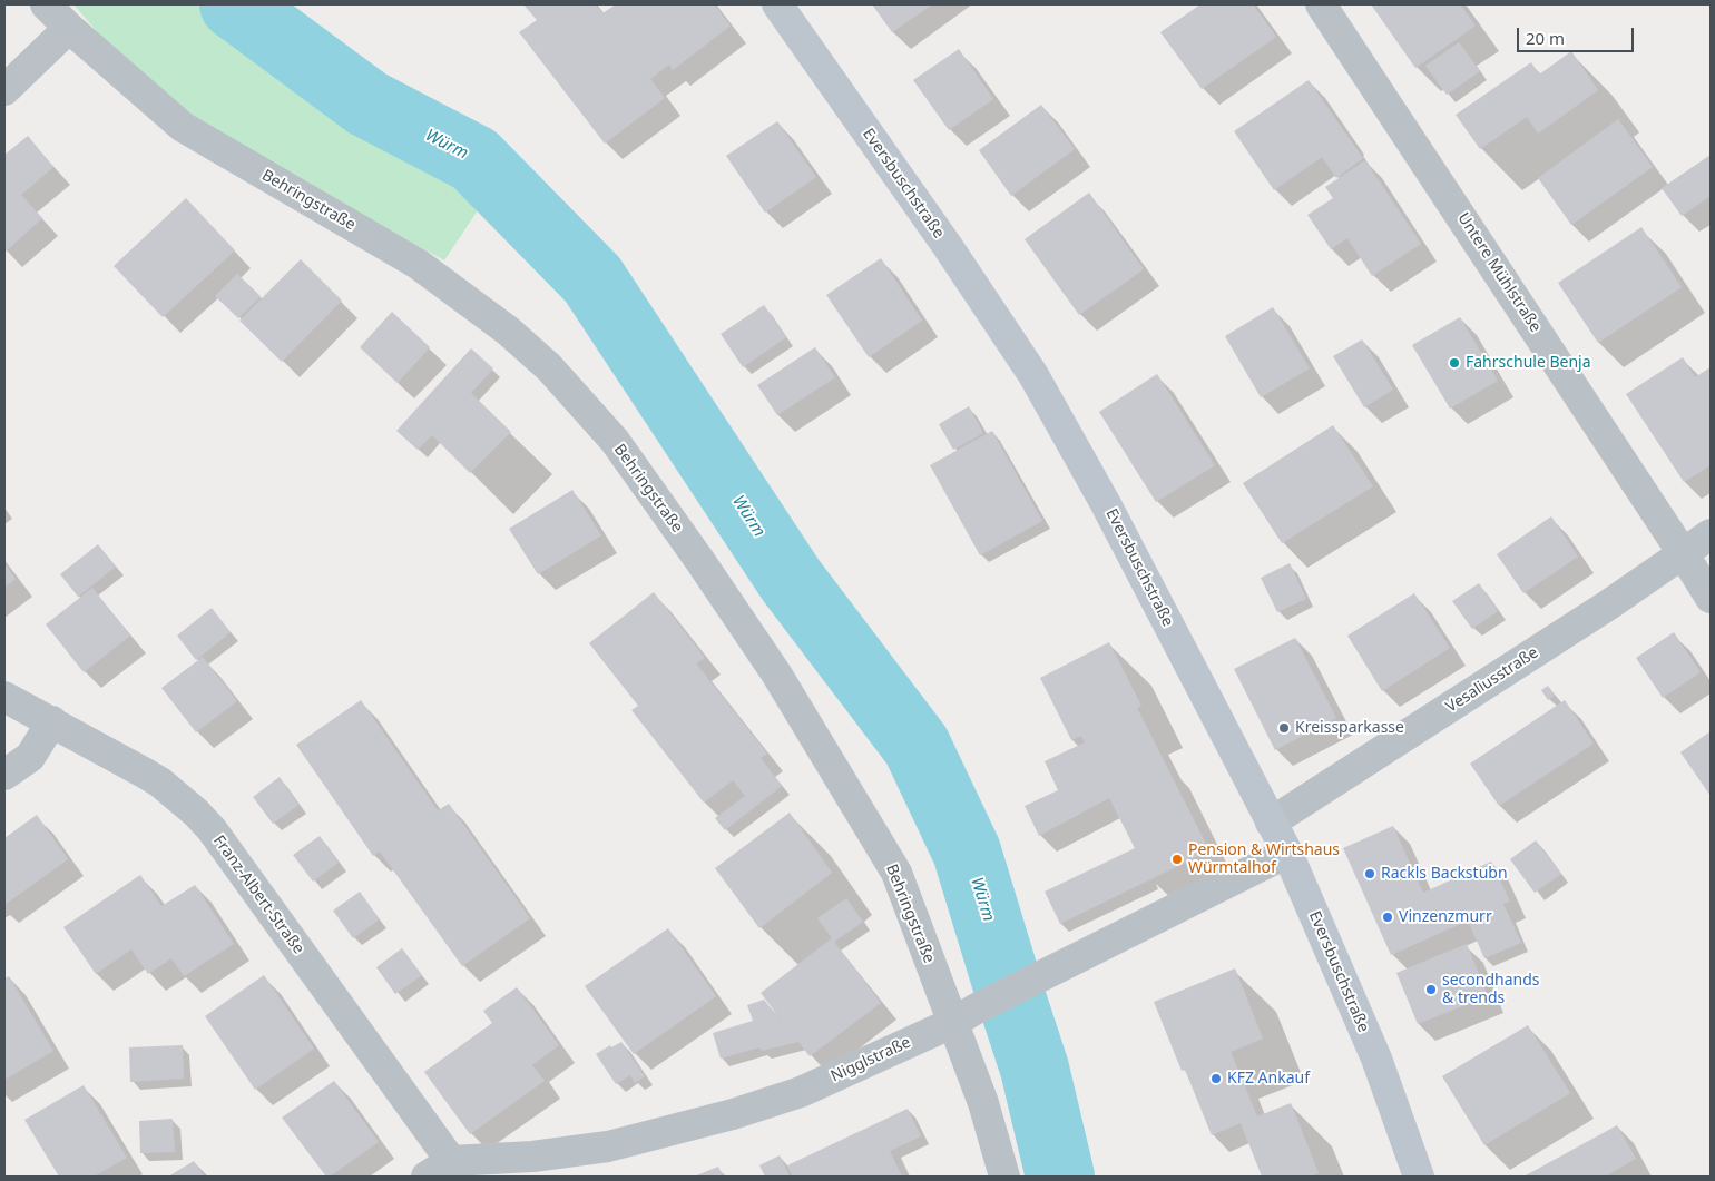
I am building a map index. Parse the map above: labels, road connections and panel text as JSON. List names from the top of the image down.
{
  "streets": {
    "main road": ["Eversbuschstraße"],
    "street": [
      "Behringstraße",
      "Untere Mühlstraße",
      "Vesaliusstraße",
      "Franz-Albert-Straße",
      "Nigglstraße"
    ]
  },
  "crossings": [
    ["Eversbuschstraße", "Vesaliusstraße"],
    ["Eversbuschstraße", "Nigglstraße"],
    ["Behringstraße", "Nigglstraße"],
    ["Untere Mühlstraße", "Vesaliusstraße"],
    ["Franz-Albert-Straße", "Nigglstraße"]
  ],
  "water": ["Würm"],
  "places": [
    "Fahrschule Benja",
    "Kreissparkasse",
    "Pension & Wirtshaus Würmtalhof",
    "Rackls Backstubn",
    "Vinzenzmurr",
    "secondhands & trends",
    "KFZ Ankauf"
  ],
  "scale_bar": "20 m"
}
